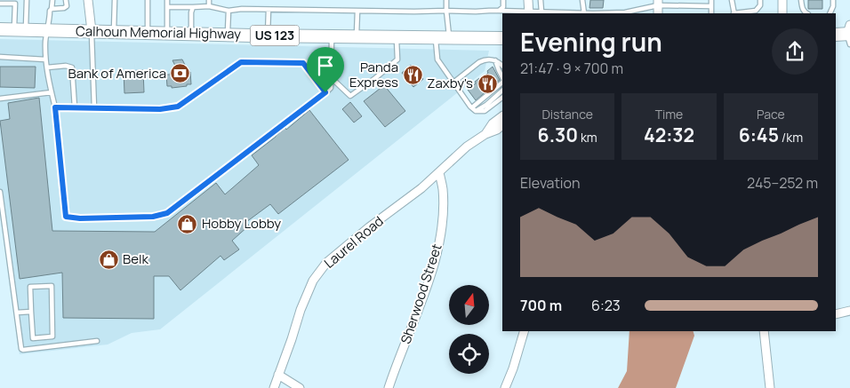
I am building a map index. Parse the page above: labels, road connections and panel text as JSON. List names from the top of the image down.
{
  "streets": {
    "highway": ["Calhoun Memorial Highway", "US 123"],
    "street": ["Laurel Road", "Sherwood Street"]
  },
  "crossings": [
    ["Laurel Road", "Sherwood Street"]
  ],
  "places": {
    "bank": ["Bank of America"],
    "restaurant": ["Panda Express", "Zaxby's"],
    "shop": ["Hobby Lobby", "Belk"]
  },
  "north": "top",
  "page": {
    "heading": ["Evening run", "21:47 · 9 × 700 m"],
    "stats": [
      ["Distance", "6.30 km"],
      ["Time", "42:32"],
      ["Pace", "6:45 /km"]
    ],
    "chart": ["Elevation", "245–252 m"],
    "list": [
      {
        "name": "700 m",
        "note": "6:23"
      }
    ]
  }
}
